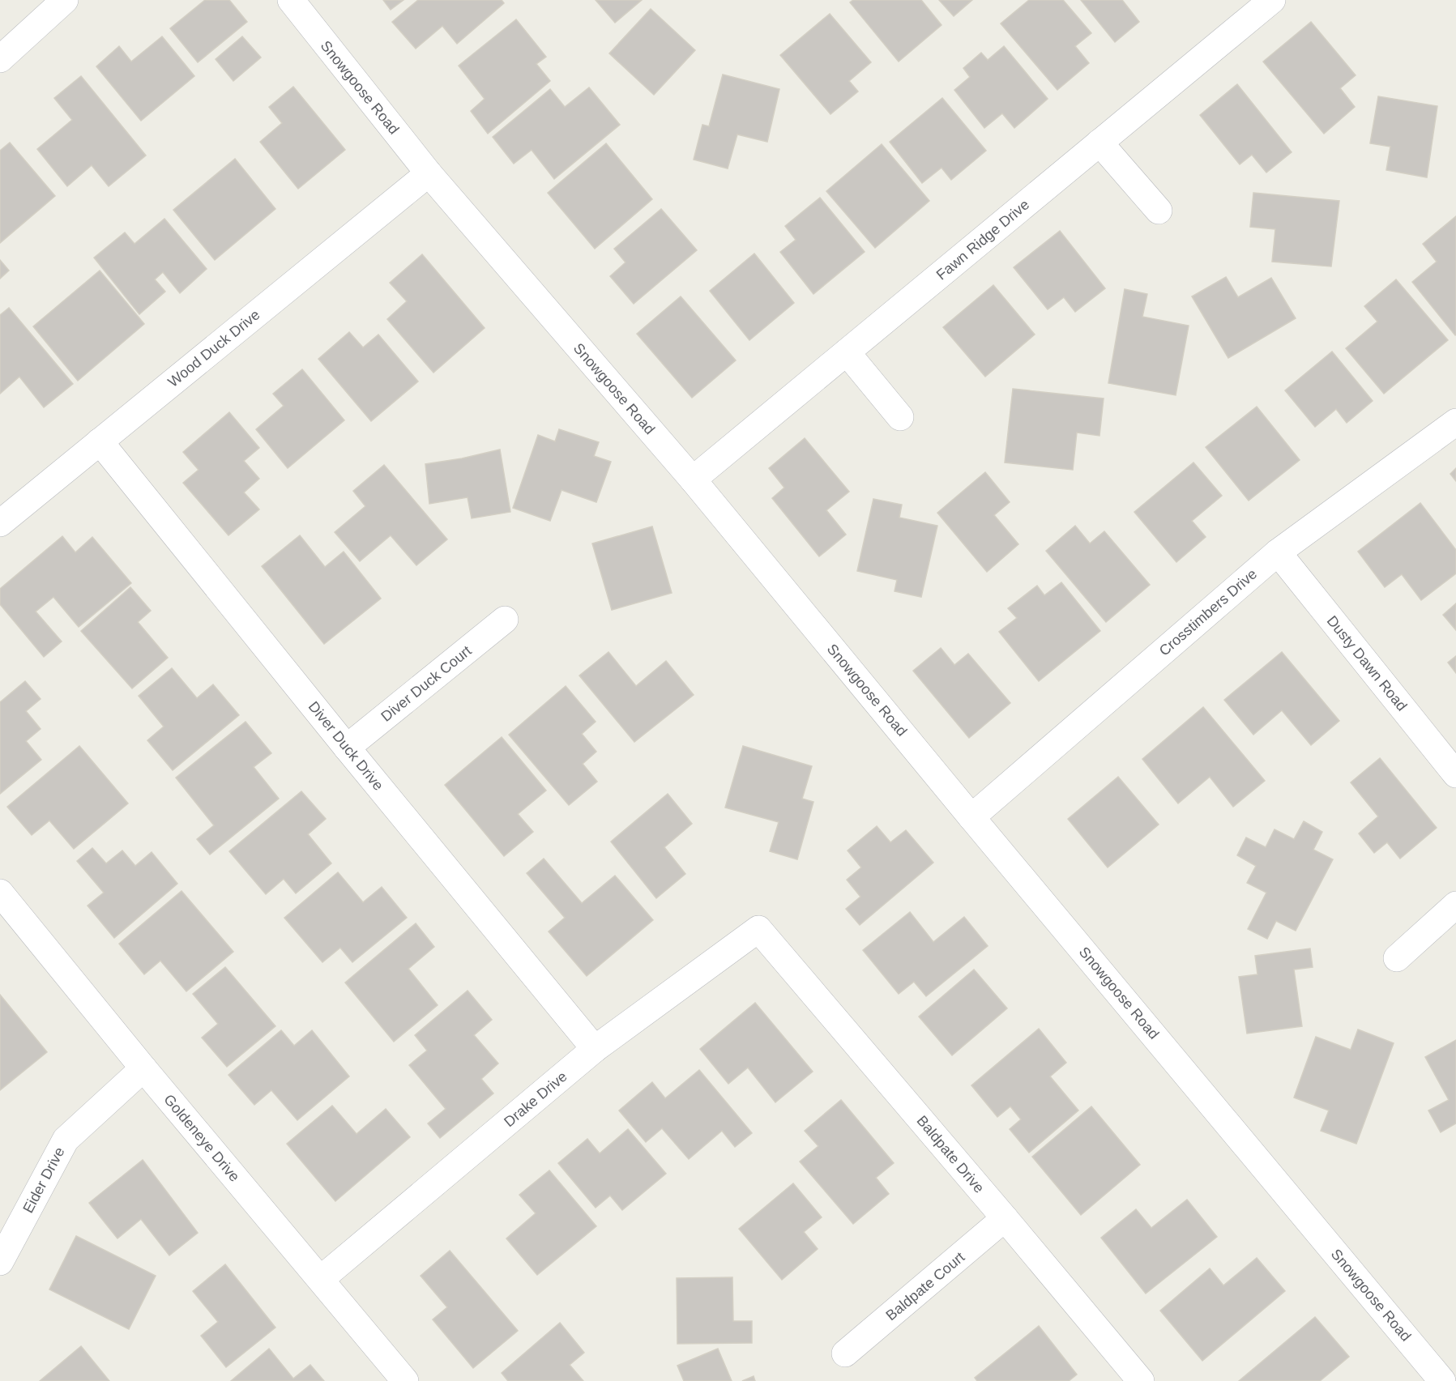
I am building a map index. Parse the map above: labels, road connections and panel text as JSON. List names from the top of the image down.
{
  "streets": {
    "street": [
      "Snowgoose Road",
      "Fawn Ridge Drive",
      "Wood Duck Drive",
      "Crosstimbers Drive",
      "Dusty Dawn Road",
      "Diver Duck Court",
      "Diver Duck Drive",
      "Drake Drive",
      "Goldeneye Drive",
      "Baldpate Drive",
      "Eider Drive",
      "Baldpate Court"
    ]
  },
  "crossings": [
    ["Snowgoose Road", "Fawn Ridge Drive"],
    ["Snowgoose Road", "Wood Duck Drive"],
    ["Snowgoose Road", "Crosstimbers Drive"],
    ["Wood Duck Drive", "Diver Duck Drive"],
    ["Crosstimbers Drive", "Dusty Dawn Road"],
    ["Diver Duck Court", "Diver Duck Drive"],
    ["Diver Duck Drive", "Drake Drive"],
    ["Drake Drive", "Goldeneye Drive"],
    ["Drake Drive", "Baldpate Drive"],
    ["Goldeneye Drive", "Eider Drive"],
    ["Baldpate Drive", "Baldpate Court"]
  ]
}
